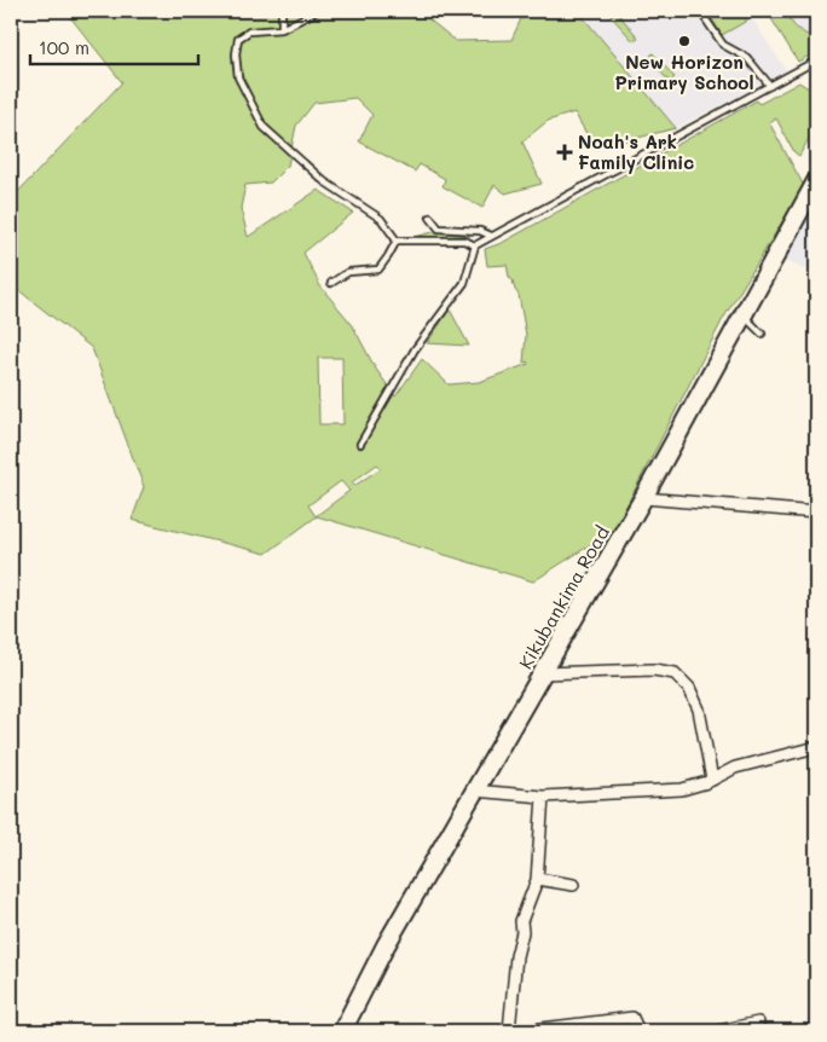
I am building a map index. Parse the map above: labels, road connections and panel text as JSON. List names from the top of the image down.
{
  "streets": {
    "street": ["Kikubankima Road"]
  },
  "places": {
    "other": ["New Horizon Primary School"],
    "health": ["Noah's Ark Family Clinic"]
  },
  "scale_bar": "100 m"
}
